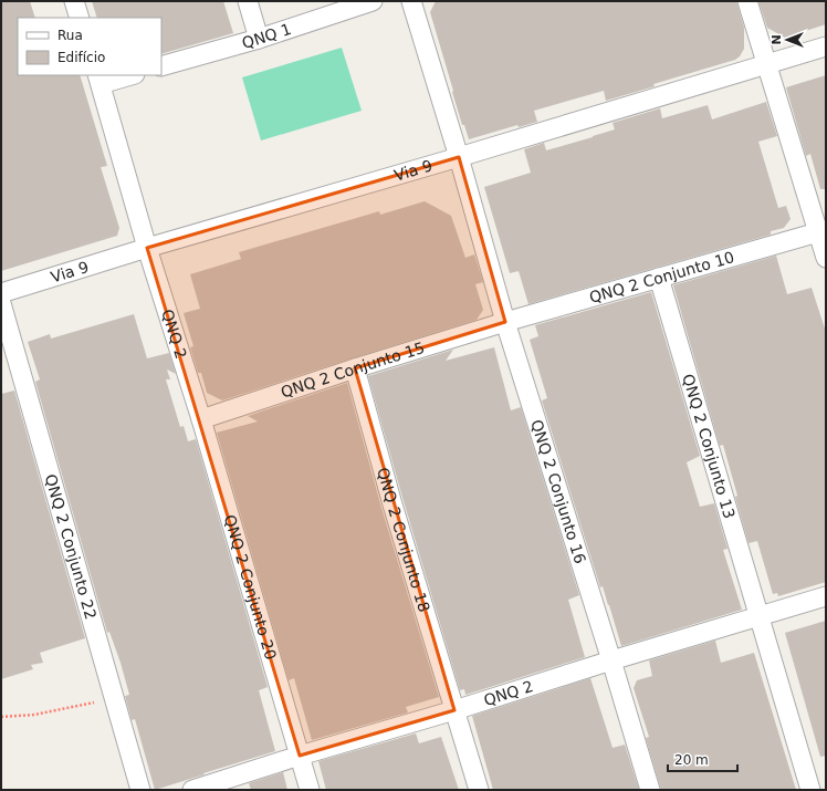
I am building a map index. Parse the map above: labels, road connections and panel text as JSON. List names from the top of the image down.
{
  "streets": {
    "street": [
      "QNQ 1",
      "Via 9",
      "QNQ 2 Conjunto 10",
      "QNQ 2",
      "QNQ 2 Conjunto 15",
      "QNQ 2 Conjunto 13",
      "QNQ 2 Conjunto 16",
      "QNQ 2 Conjunto 18",
      "QNQ 2 Conjunto 22",
      "QNQ 2 Conjunto 20"
    ]
  },
  "crossings": [
    ["Via 9", "QNQ 2"],
    ["QNQ 2 Conjunto 10", "QNQ 2 Conjunto 15"],
    ["QNQ 2 Conjunto 10", "QNQ 2 Conjunto 13"],
    ["QNQ 2 Conjunto 10", "QNQ 2 Conjunto 16"],
    ["QNQ 2", "QNQ 2 Conjunto 15"],
    ["QNQ 2", "QNQ 2 Conjunto 13"],
    ["QNQ 2", "QNQ 2 Conjunto 16"],
    ["QNQ 2", "QNQ 2 Conjunto 18"],
    ["QNQ 2", "QNQ 2 Conjunto 20"],
    ["QNQ 2 Conjunto 15", "QNQ 2 Conjunto 16"],
    ["QNQ 2 Conjunto 15", "QNQ 2 Conjunto 18"],
    ["QNQ 2 Conjunto 15", "QNQ 2 Conjunto 20"]
  ],
  "legend": ["Rua", "Edifício"],
  "scale_bar": "20 m",
  "north": "left"
}
